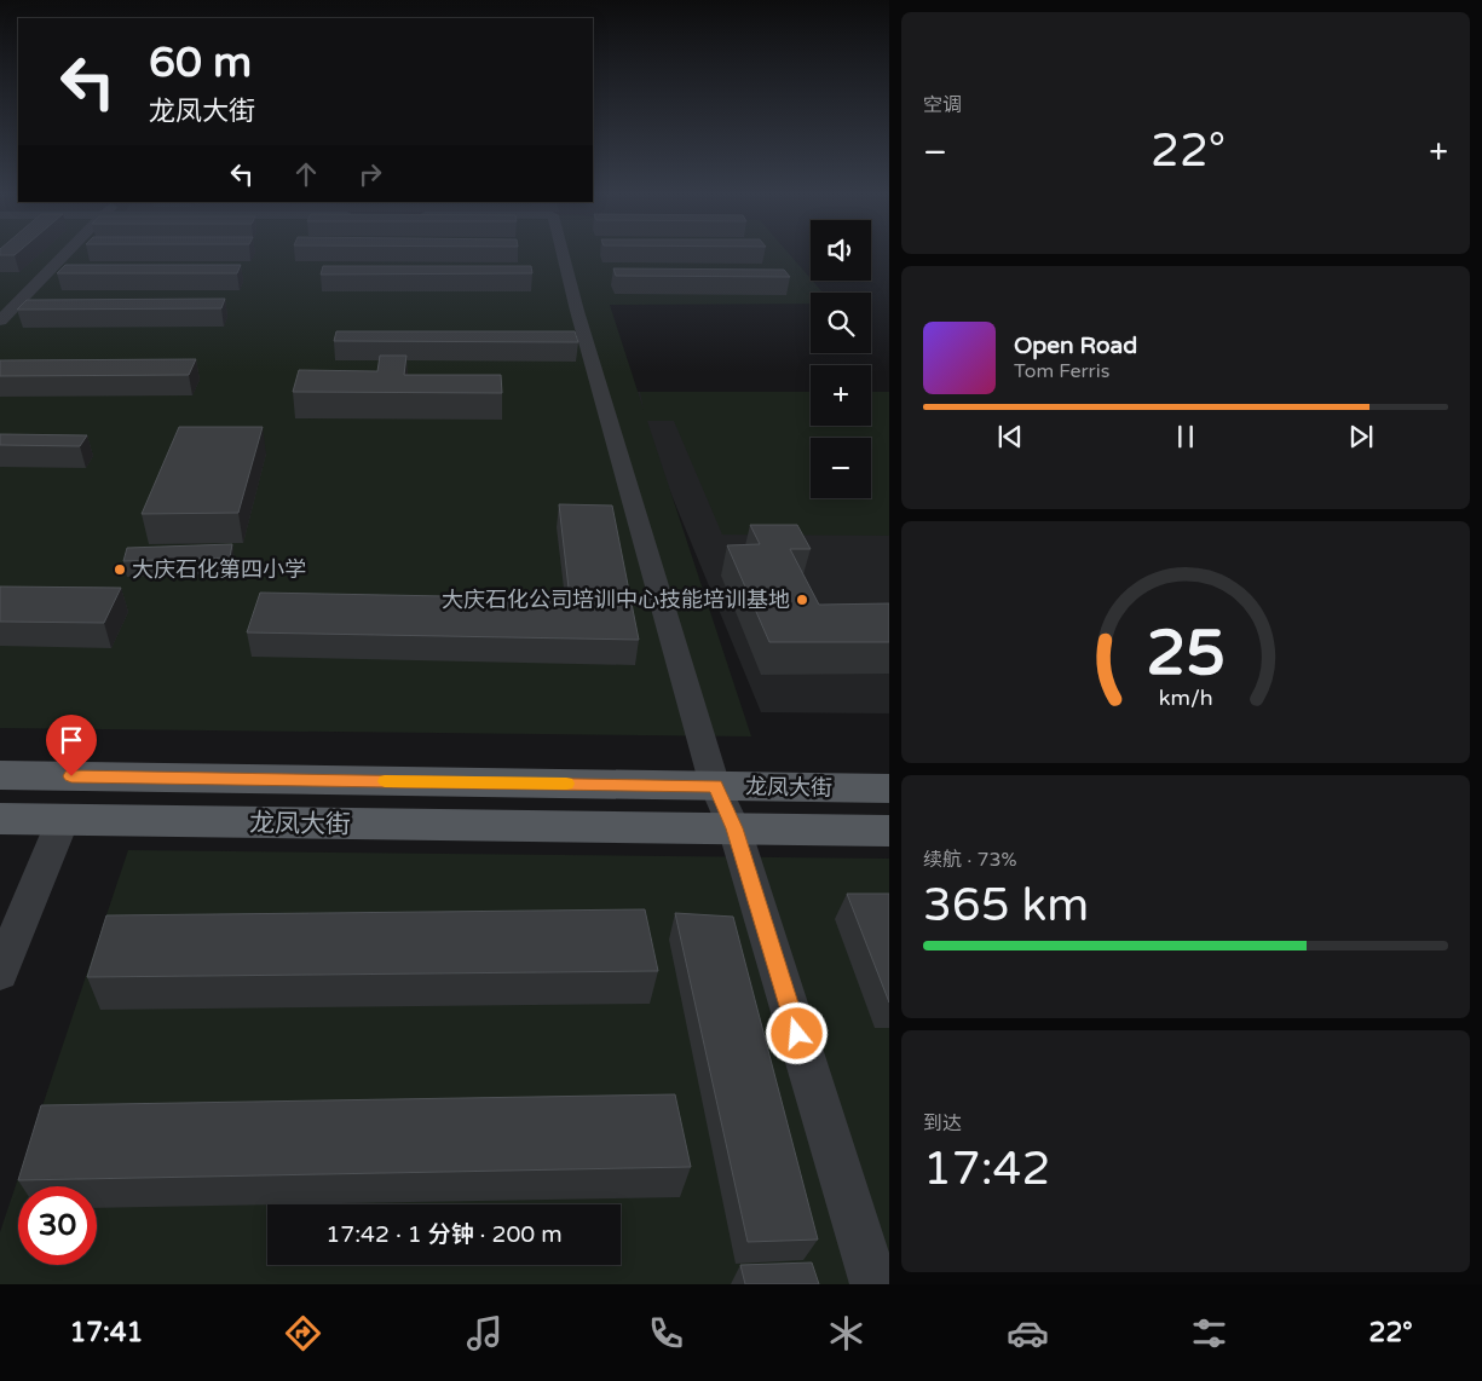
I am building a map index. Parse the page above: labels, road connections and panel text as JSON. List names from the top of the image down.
{
  "streets": {
    "main road": ["龙凤大街"]
  },
  "places": ["大庆石化第四小学", "大庆石化公司培训中心技能培训基地"],
  "page": {
    "tile": [
      "空调",
      ["续航 · 73%", "365 km"],
      ["到达", "17:42"]
    ],
    "turn": ["60 m", "龙凤大街"],
    "heat": ["−", "22°", "+"],
    "map_buttons": ["+", "−"],
    "song": ["Open Road", "Tom Ferris"],
    "limit": "30",
    "trip": "17:42 · 1 分钟 · 200 m",
    "tabs": ["17:41", "22°"],
    "gauge": ["25", "km/h"]
  }
}
